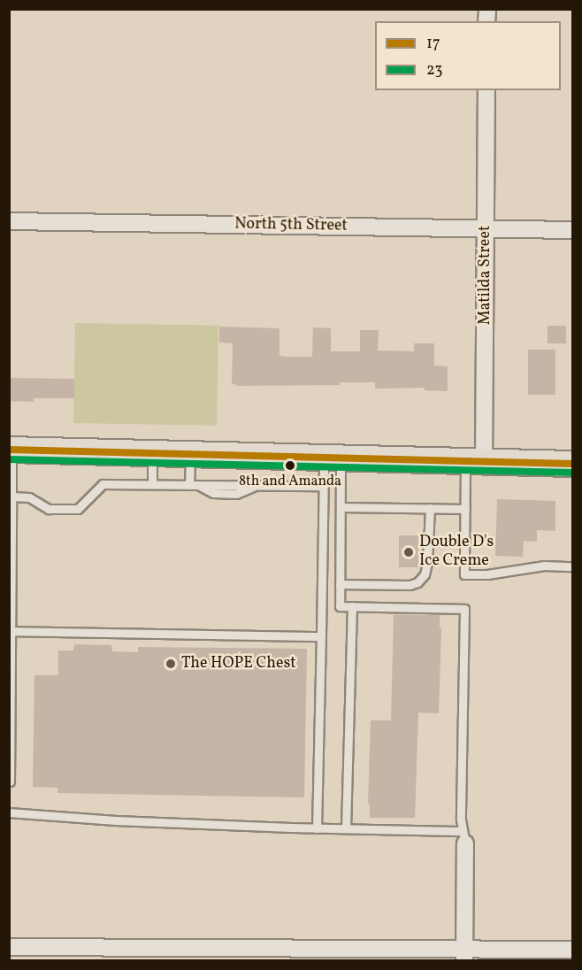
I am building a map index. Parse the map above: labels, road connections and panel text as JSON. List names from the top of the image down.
{
  "streets": {
    "street": ["North 5th Street", "Matilda Street"]
  },
  "crossings": [
    ["North 5th Street", "Matilda Street"]
  ],
  "places": ["8th and Amanda", "Double D's Ice Creme", "The HOPE Chest"],
  "lines": ["transit line 17", "transit line 23"],
  "legend": ["17", "23"]
}
